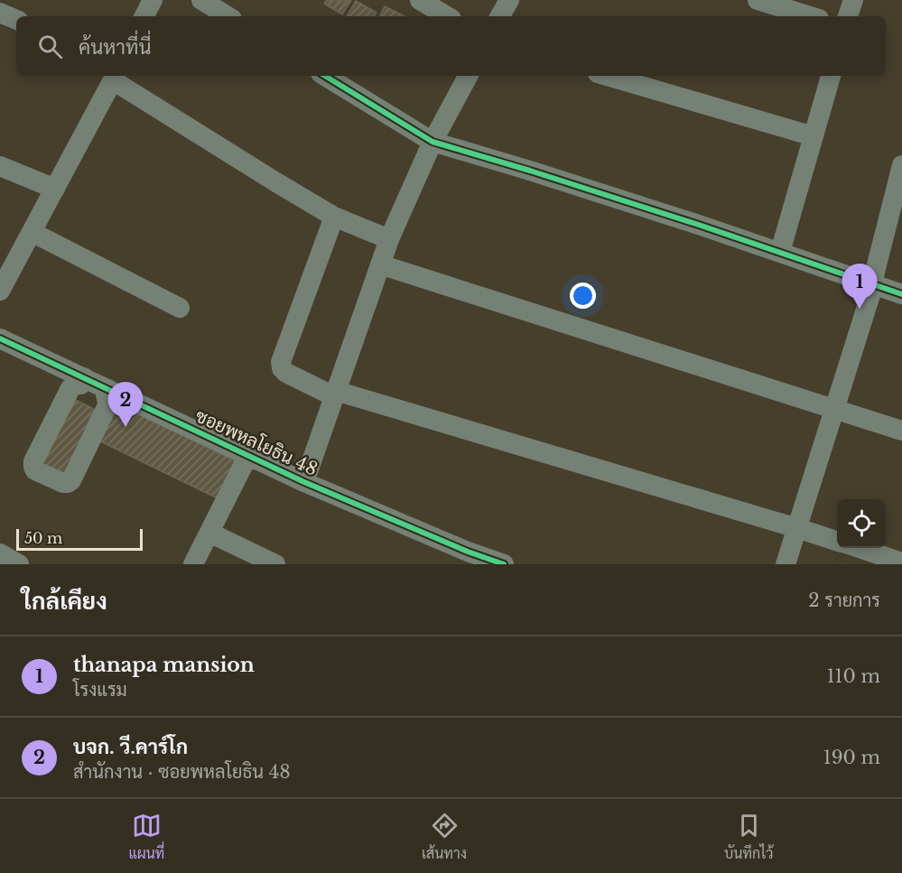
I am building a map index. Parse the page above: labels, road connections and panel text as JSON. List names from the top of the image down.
{
  "streets": {
    "street": ["ซอยพหลโยธิน 48"]
  },
  "scale_bar": "50 m",
  "page": {
    "search": "ค้นหาที่นี่",
    "pins": ["1", "2"],
    "scale": "50 m",
    "heading": ["ใกล้เคียง", "2 รายการ"],
    "list": [
      {
        "mark": "1",
        "name": "thanapa mansion",
        "note": "โรงแรม",
        "value": "110 m"
      },
      {
        "mark": "2",
        "name": "บจก. วี.คาร์โก",
        "note": "สำนักงาน · ซอยพหลโยธิน 48",
        "value": "190 m"
      }
    ],
    "nav": ["แผนที่", "เส้นทาง", "บันทึกไว้"]
  }
}
